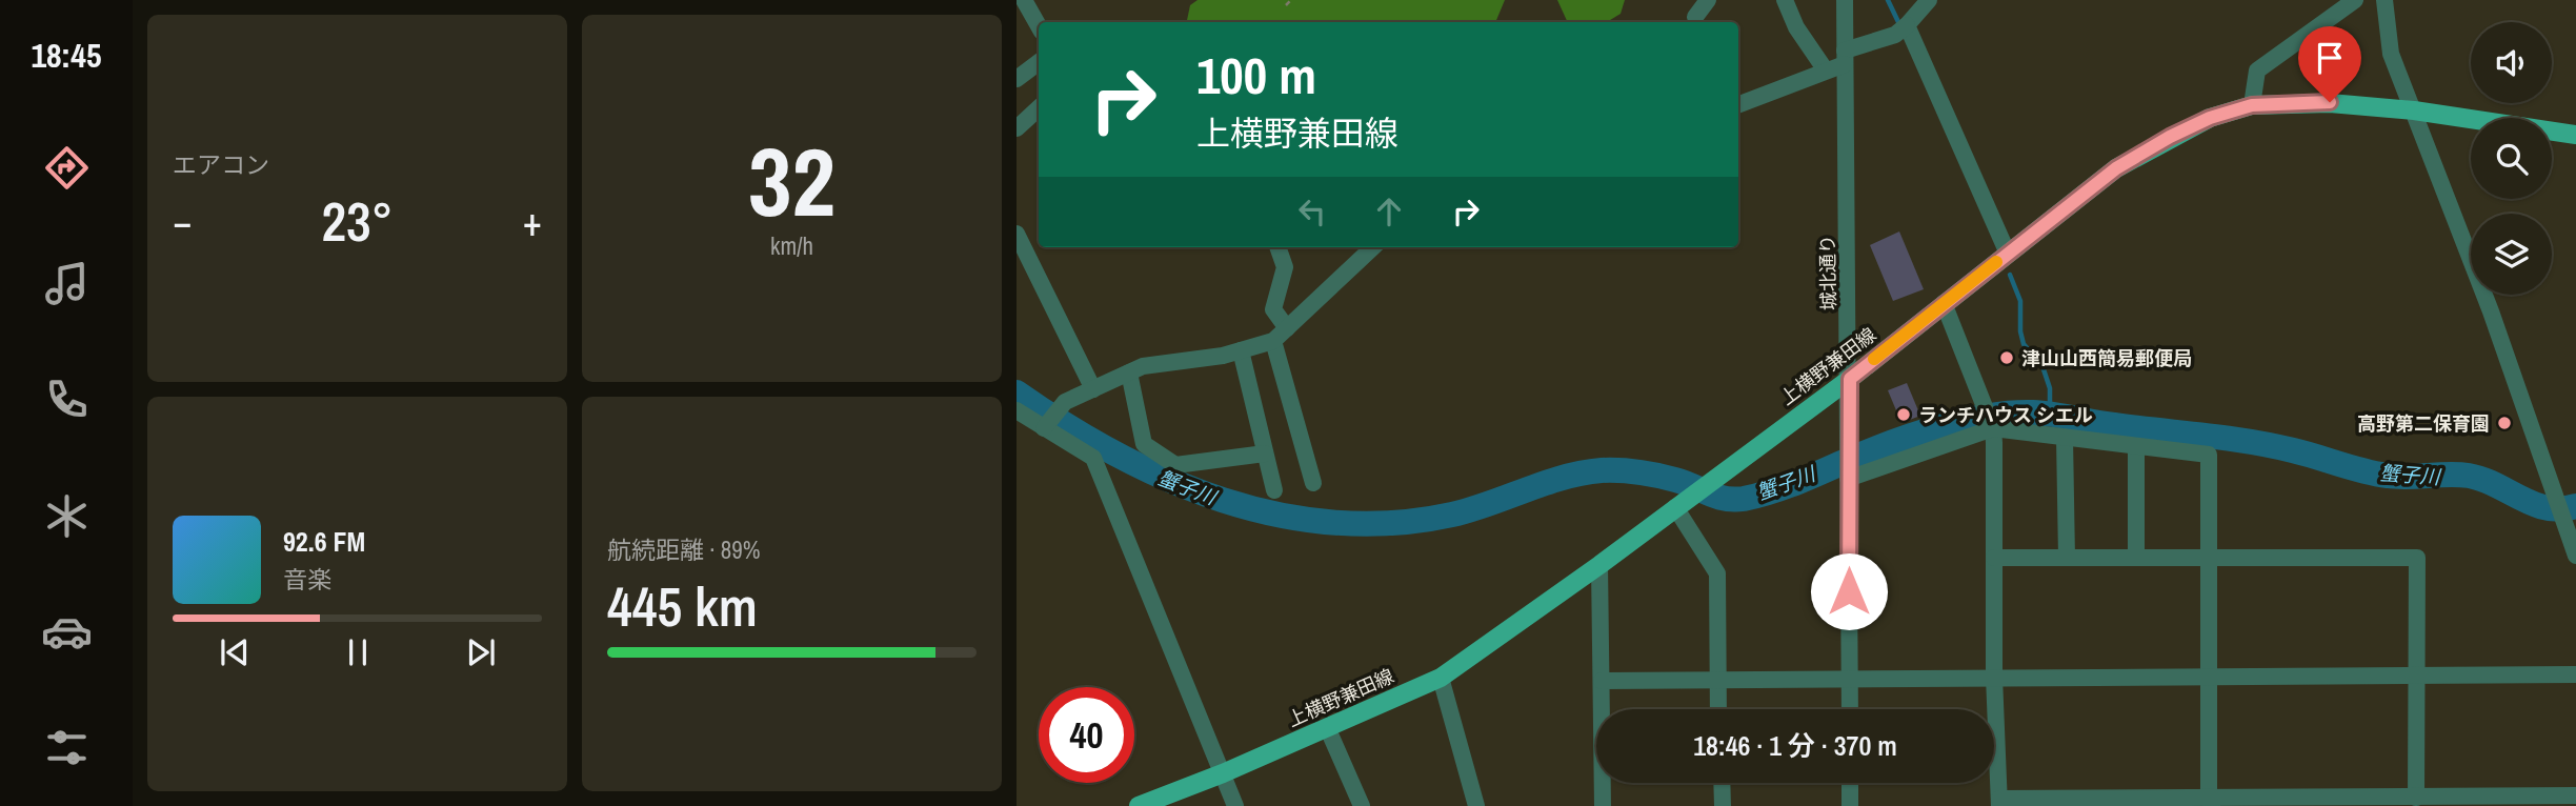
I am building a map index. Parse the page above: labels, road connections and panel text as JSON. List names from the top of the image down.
{
  "streets": {
    "main road": ["上横野兼田線"],
    "street": ["城北通り"]
  },
  "crossings": [
    ["城北通り", "上横野兼田線"]
  ],
  "water": ["蟹子川"],
  "places": ["津山山西簡易郵便局", "ランチハウス シエル", "高野第二保育園"],
  "page": {
    "tabs": "18:45",
    "tile": [
      "エアコン",
      ["32", "km/h"],
      ["航続距離 · 89%", "445 km"]
    ],
    "turn": ["100 m", "上横野兼田線"],
    "heat": ["−", "23°", "+"],
    "song": ["92.6 FM", "音楽"],
    "limit": "40",
    "trip": "18:46 · 1 分 · 370 m"
  }
}
